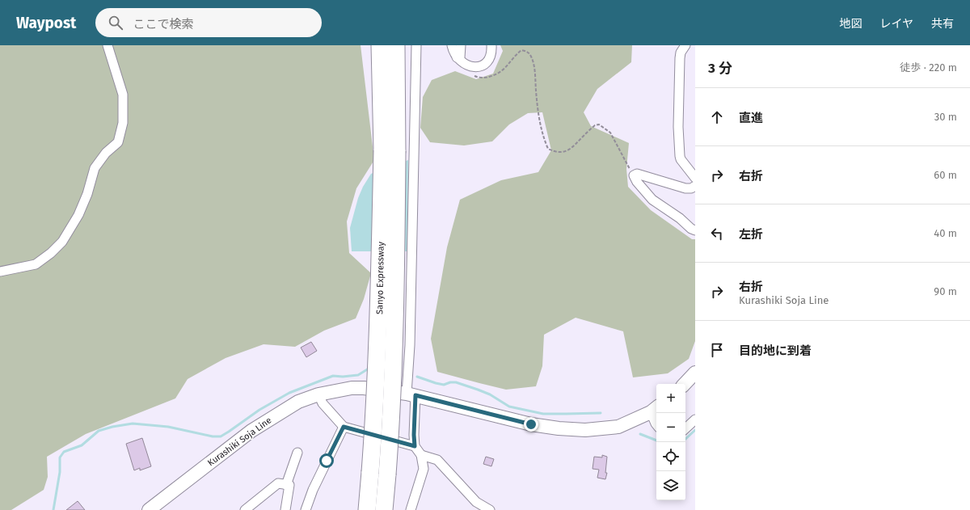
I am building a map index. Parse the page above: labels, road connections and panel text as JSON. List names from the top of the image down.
{
  "streets": {
    "highway": ["Sanyo Expressway"],
    "main road": ["Kurashiki Soja Line"]
  },
  "page": {
    "header": "Waypost",
    "search": "ここで検索",
    "nav": ["地図", "レイヤ", "共有"],
    "heading": ["3 分", "徒歩 · 220 m"],
    "list": [
      ["直進", "30 m"],
      ["右折", "60 m"],
      ["左折", "40 m"],
      ["右折", "Kurashiki Soja Line", "90 m"],
      "目的地に到着"
    ],
    "map_buttons": ["+", "−"]
  }
}
